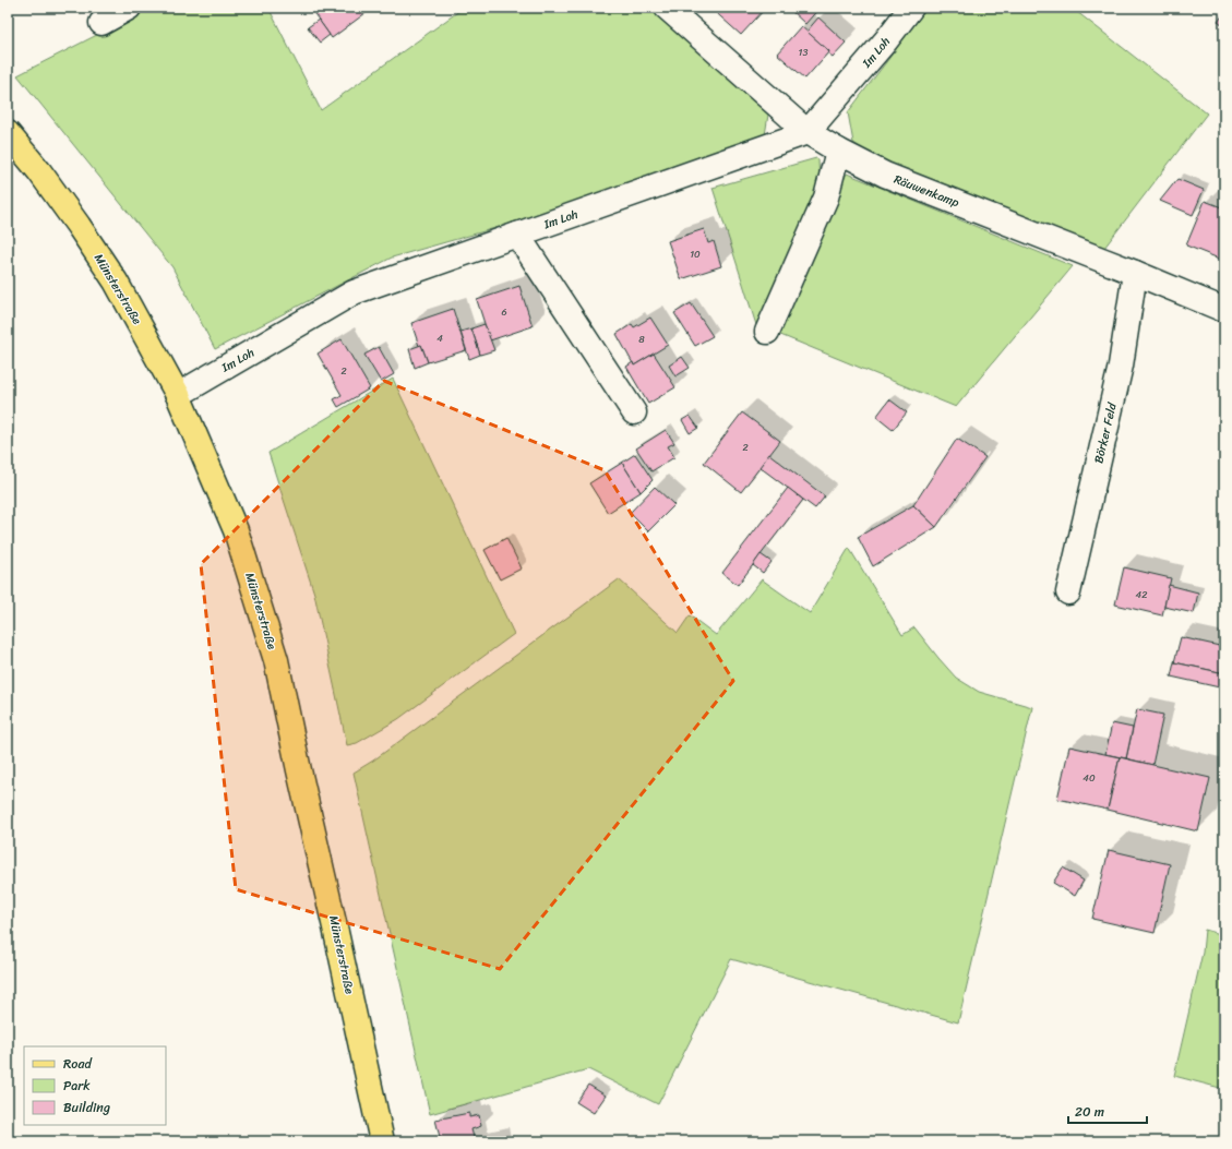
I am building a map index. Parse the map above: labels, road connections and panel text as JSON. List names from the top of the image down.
{
  "streets": {
    "main road": ["Münsterstraße"],
    "street": ["Im Loh", "Räuwenkamp", "Börker Feld"]
  },
  "crossings": [
    ["Im Loh", "Räuwenkamp"],
    ["Im Loh", "Münsterstraße"],
    ["Räuwenkamp", "Börker Feld"]
  ],
  "house_numbers": [
    "13",
    "10",
    "6",
    "4",
    "8",
    "2",
    "2",
    "42",
    "40"
  ],
  "legend": ["Road", "Park", "Building"],
  "scale_bar": "20 m"
}
